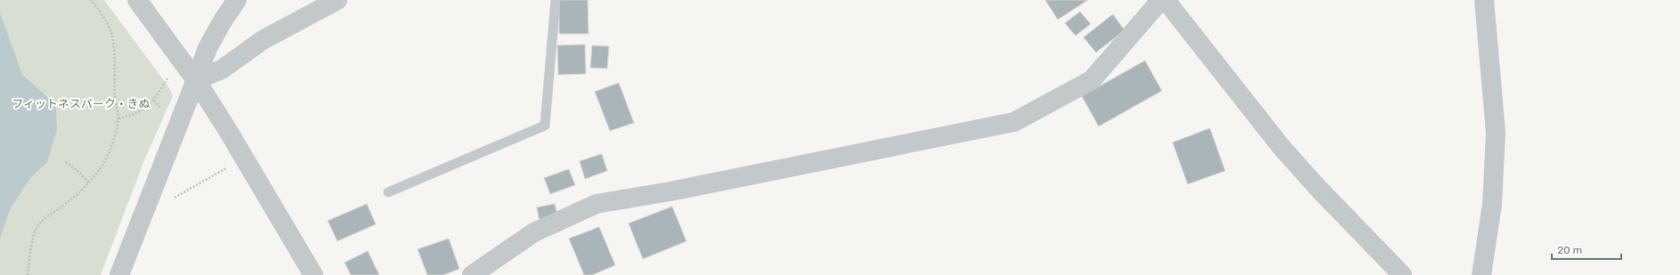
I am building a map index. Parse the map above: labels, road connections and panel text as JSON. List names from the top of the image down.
{
  "parks": ["フィットネスパーク・きぬ"],
  "scale_bar": "20 m"
}
